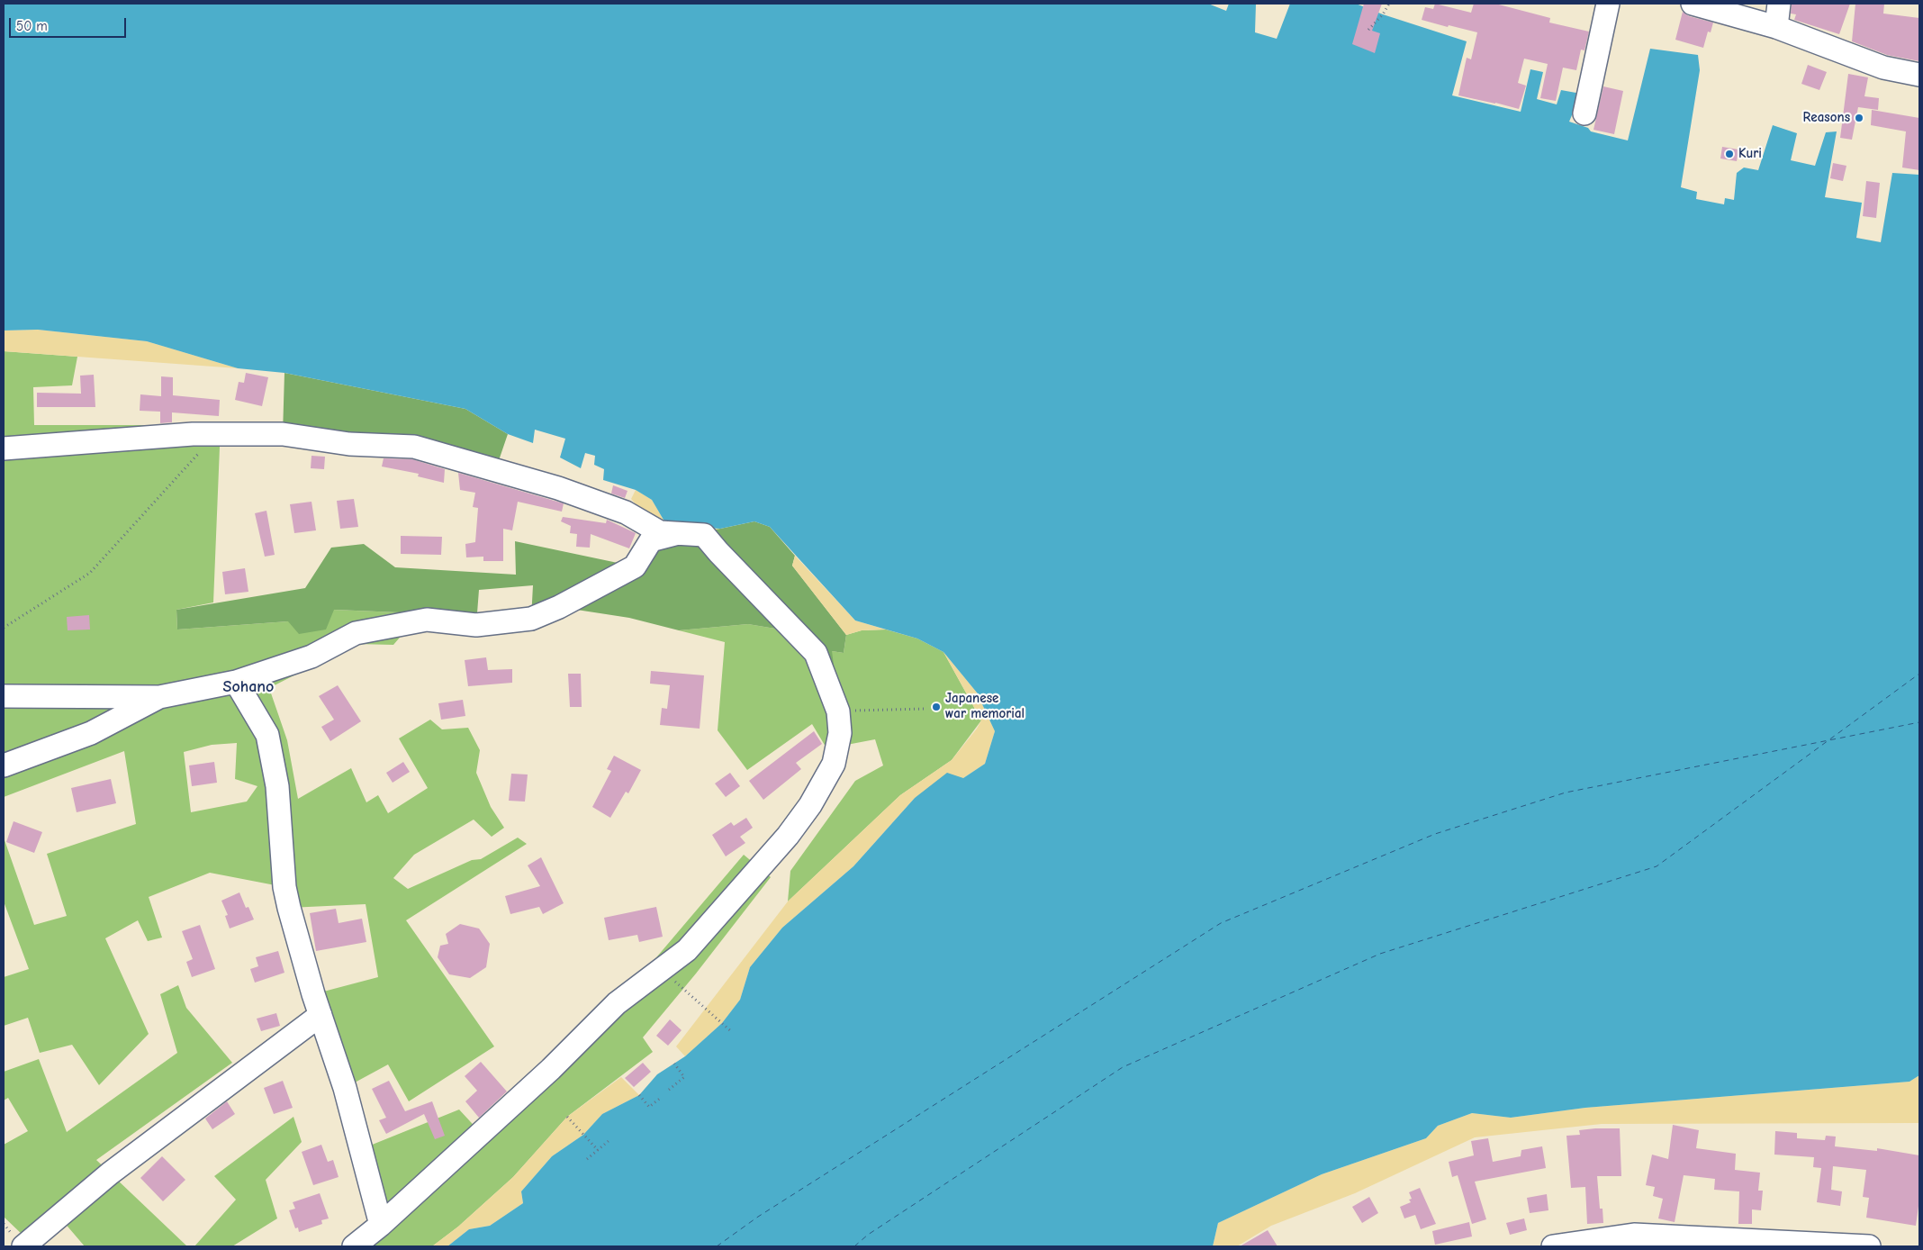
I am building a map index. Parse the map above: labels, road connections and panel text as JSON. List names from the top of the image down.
{
  "districts": ["Sohano"],
  "places": ["Reasons", "Kuri", "Japanese war memorial"],
  "scale_bar": "50 m"
}
